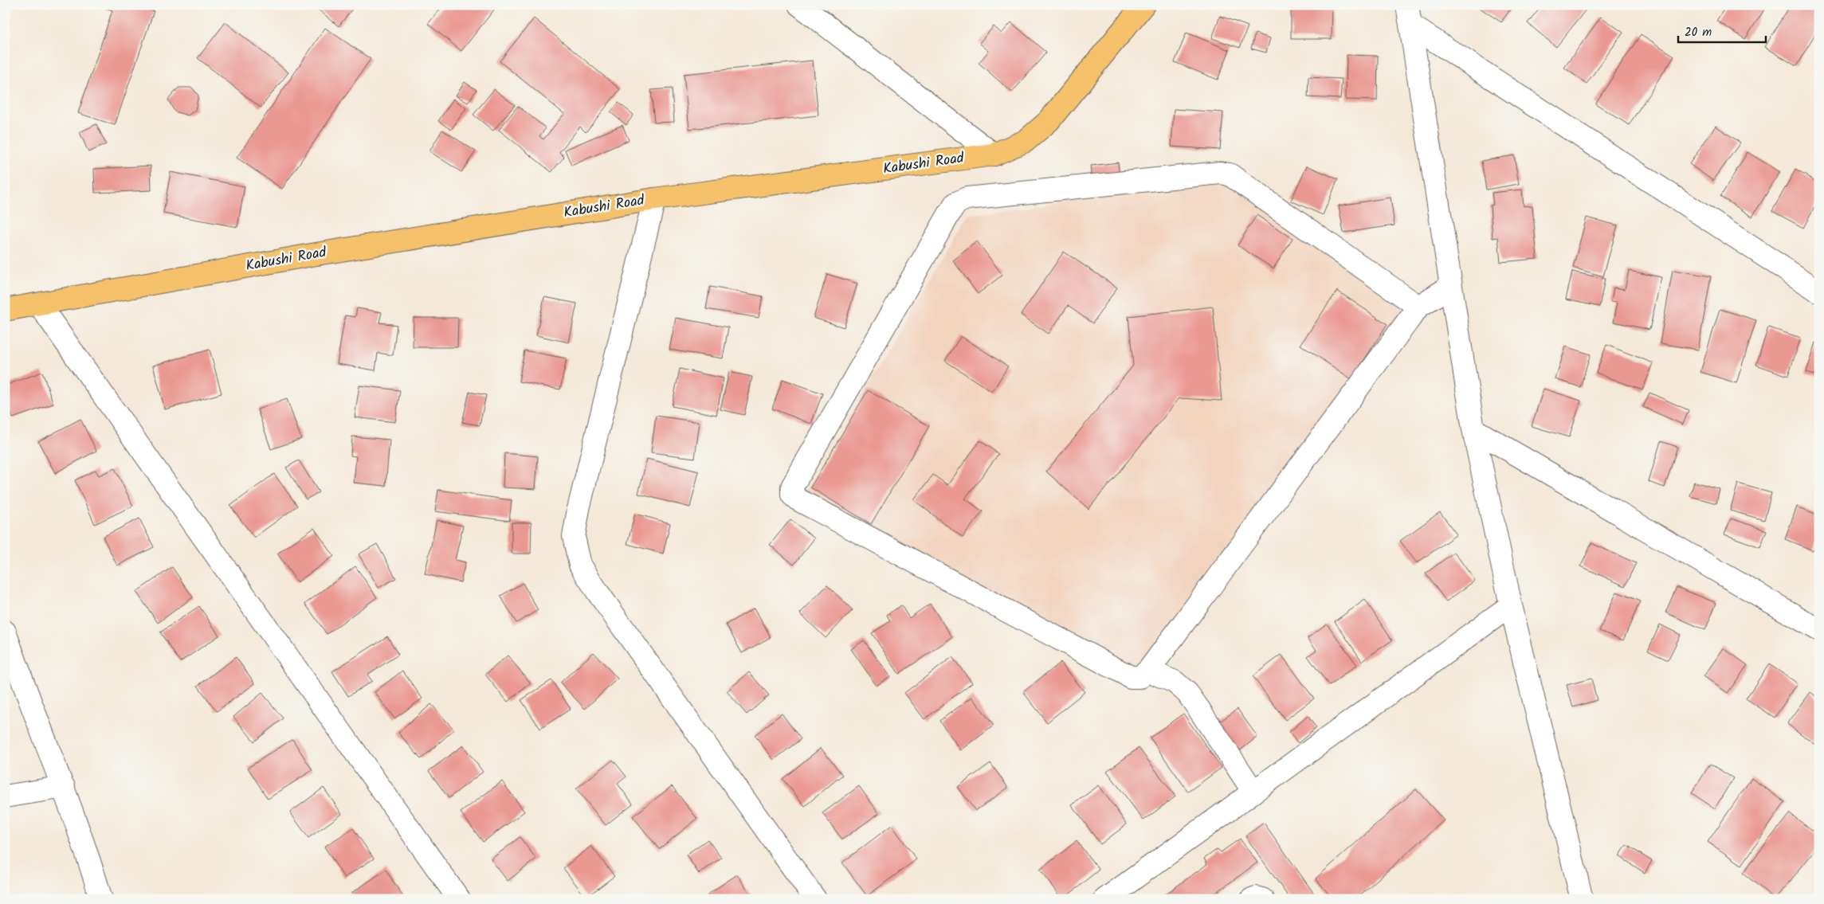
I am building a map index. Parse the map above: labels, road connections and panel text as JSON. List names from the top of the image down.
{
  "streets": {
    "main road": ["Kabushi Road"]
  },
  "scale_bar": "20 m"
}
